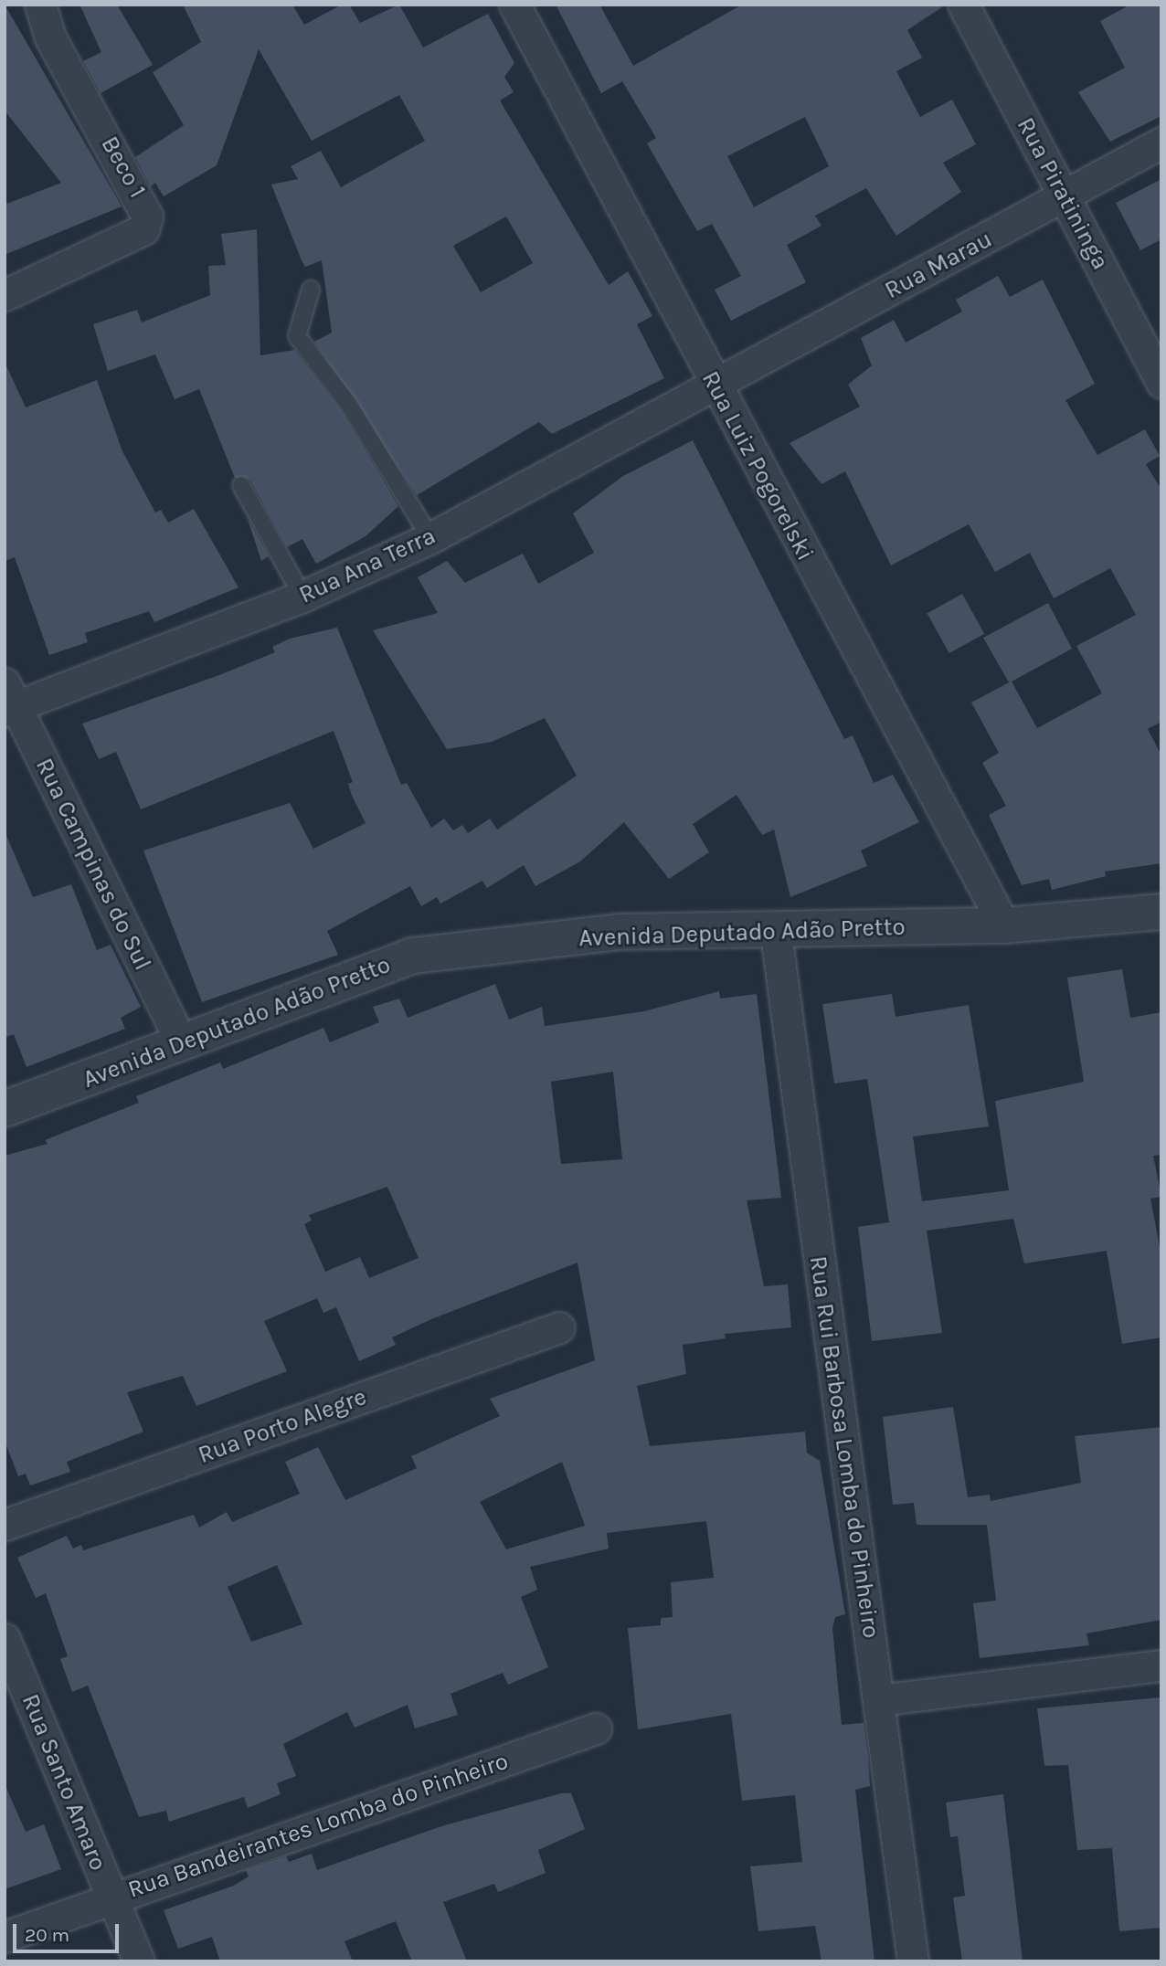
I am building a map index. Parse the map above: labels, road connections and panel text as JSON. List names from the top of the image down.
{
  "streets": {
    "street": [
      "Beco 1",
      "Rua Piratininga",
      "Rua Marau",
      "Rua Luiz Pogorelski",
      "Rua Ana Terra",
      "Rua Campinas do Sul",
      "Avenida Deputado Adão Pretto",
      "Rua Porto Alegre",
      "Rua Rui Barbosa Lomba do Pinheiro",
      "Rua Santo Amaro",
      "Rua Bandeirantes Lomba do Pinheiro"
    ]
  },
  "crossings": [
    ["Rua Piratininga", "Rua Marau"],
    ["Rua Marau", "Rua Luiz Pogorelski"],
    ["Rua Marau", "Rua Ana Terra"],
    ["Rua Luiz Pogorelski", "Rua Ana Terra"],
    ["Rua Luiz Pogorelski", "Avenida Deputado Adão Pretto"],
    ["Rua Ana Terra", "Rua Campinas do Sul"],
    ["Rua Campinas do Sul", "Avenida Deputado Adão Pretto"],
    ["Avenida Deputado Adão Pretto", "Rua Rui Barbosa Lomba do Pinheiro"],
    ["Rua Santo Amaro", "Rua Bandeirantes Lomba do Pinheiro"]
  ],
  "scale_bar": "20 m"
}
